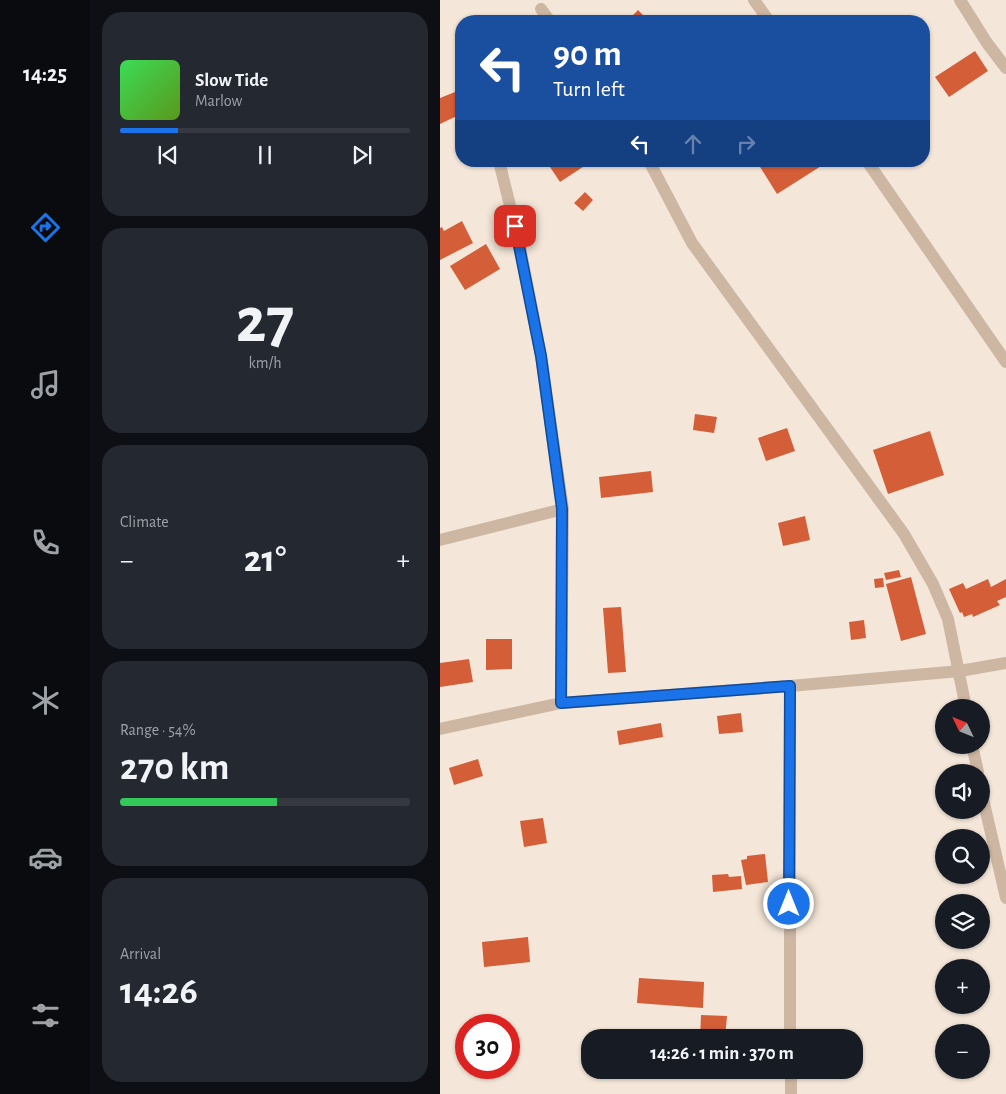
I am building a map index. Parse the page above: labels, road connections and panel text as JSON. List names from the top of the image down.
{
  "north": "top left",
  "page": {
    "tabs": "14:25",
    "turn": ["90 m", "Turn left"],
    "song": ["Slow Tide", "Marlow"],
    "tile": [
      ["27", "km/h"],
      "Climate",
      ["Range · 54%", "270 km"],
      ["Arrival", "14:26"]
    ],
    "heat": ["−", "21°", "+"],
    "map_buttons": ["+", "−"],
    "limit": "30",
    "trip": "14:26 · 1 min · 370 m"
  }
}
